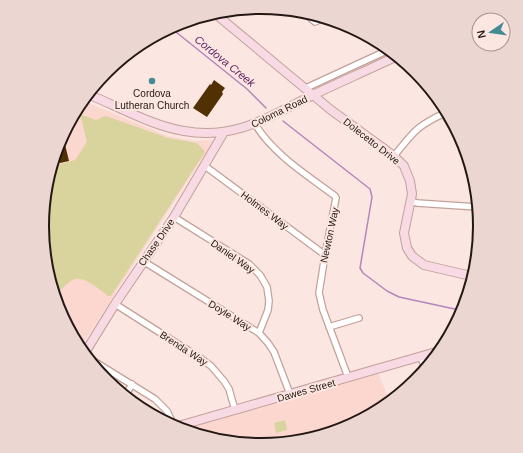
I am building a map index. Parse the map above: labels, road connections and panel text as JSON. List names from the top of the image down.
{
  "streets": {
    "street": [
      "Coloma Road",
      "Dolecetto Drive",
      "Holmes Way",
      "Newton Way",
      "Chase Drive",
      "Daniel Way",
      "Doyle Way",
      "Brenda Way",
      "Dawes Street"
    ]
  },
  "crossings": [
    ["Coloma Road", "Dolecetto Drive"],
    ["Coloma Road", "Newton Way"],
    ["Coloma Road", "Chase Drive"],
    ["Holmes Way", "Newton Way"],
    ["Holmes Way", "Chase Drive"],
    ["Newton Way", "Dawes Street"],
    ["Chase Drive", "Daniel Way"],
    ["Chase Drive", "Doyle Way"],
    ["Chase Drive", "Brenda Way"],
    ["Daniel Way", "Doyle Way"],
    ["Doyle Way", "Dawes Street"],
    ["Brenda Way", "Dawes Street"]
  ],
  "water": ["Cordova Creek"],
  "places": ["Cordova Lutheran Church"],
  "north": "left"
}
